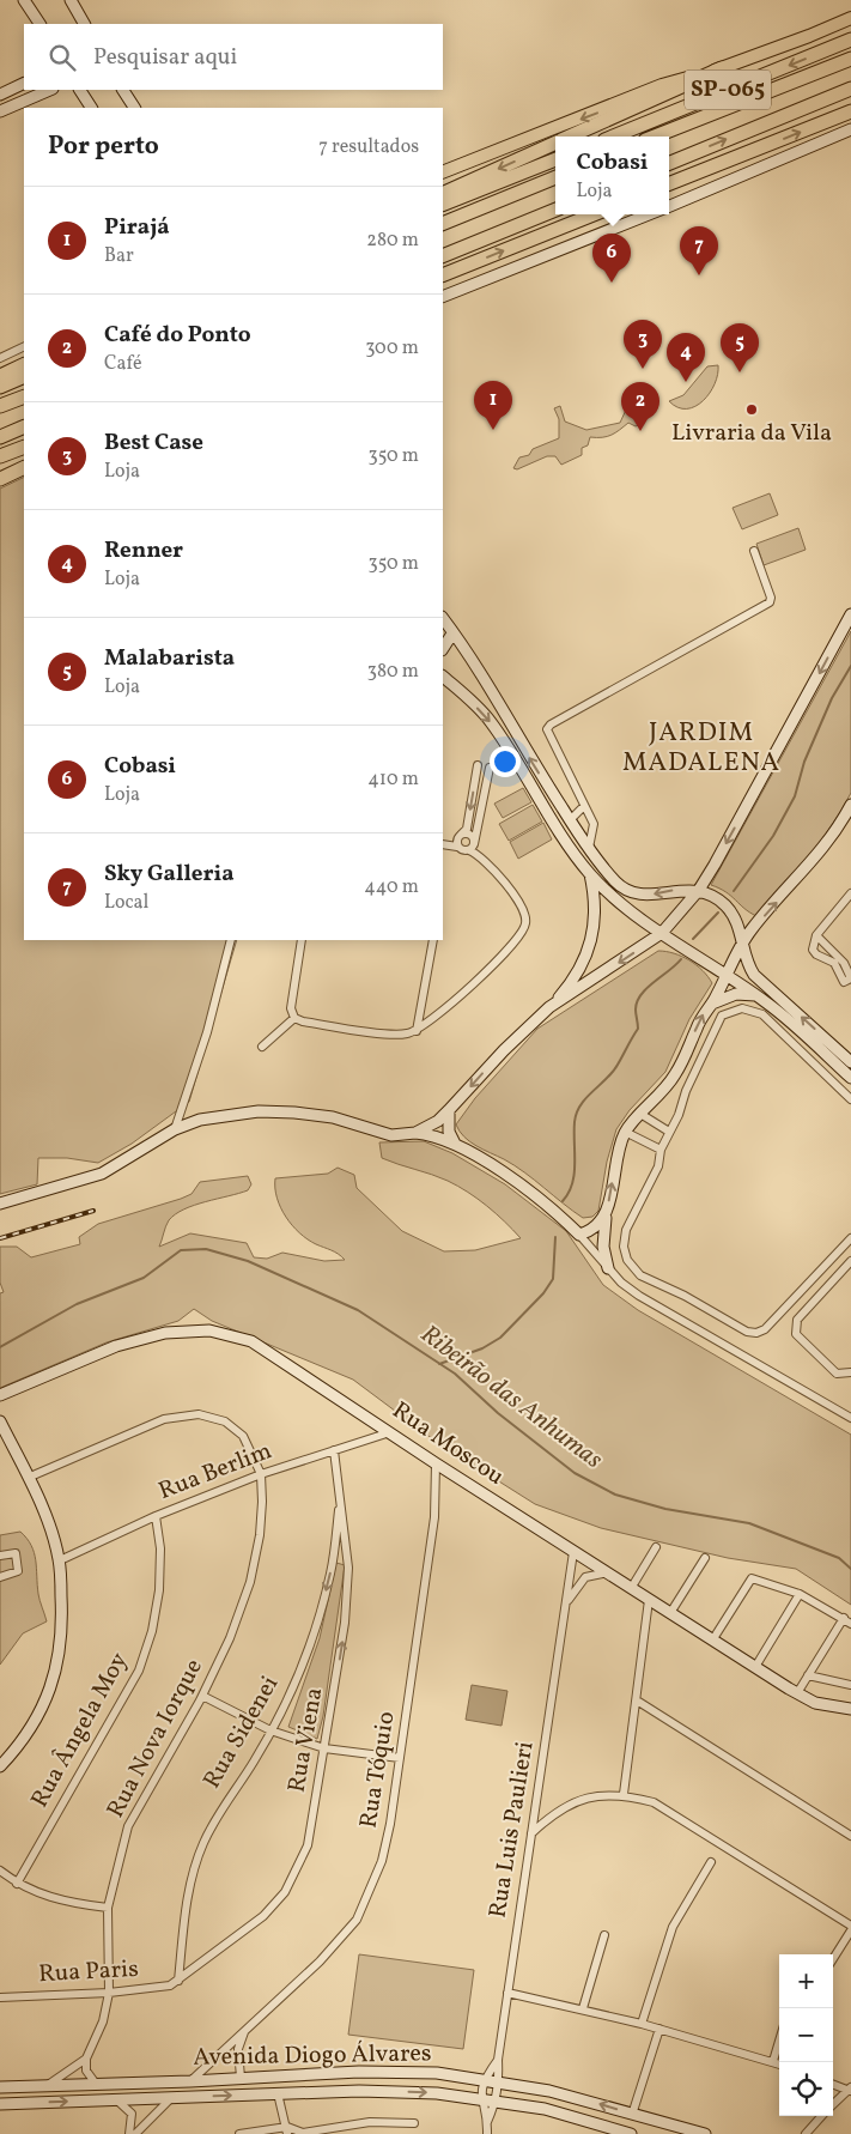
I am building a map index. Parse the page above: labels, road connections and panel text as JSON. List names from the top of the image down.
{
  "streets": {
    "highway": ["SP-065"],
    "street": [
      "Rua Moscou",
      "Rua Berlim",
      "Rua Ângela Moy",
      "Rua Sidenei",
      "Rua Nova Iorque",
      "Rua Viena",
      "Rua Tóquio",
      "Rua Luis Paulieri",
      "Rua Paris",
      "Avenida Diogo Álvares"
    ]
  },
  "crossings": [
    ["Rua Moscou", "Rua Berlim"],
    ["Rua Moscou", "Rua Tóquio"],
    ["Rua Moscou", "Rua Luis Paulieri"],
    ["Rua Berlim", "Rua Ângela Moy"],
    ["Rua Berlim", "Rua Nova Iorque"],
    ["Rua Berlim", "Rua Viena"],
    ["Rua Sidenei", "Rua Viena"],
    ["Rua Sidenei", "Rua Paris"],
    ["Rua Nova Iorque", "Rua Paris"],
    ["Rua Viena", "Rua Paris"],
    ["Rua Tóquio", "Avenida Diogo Álvares"],
    ["Rua Luis Paulieri", "Avenida Diogo Álvares"]
  ],
  "one_way": ["Rua Sidenei"],
  "districts": ["JARDIM MADALENA"],
  "water": ["Ribeirão das Anhumas"],
  "places": ["Livraria da Vila"],
  "page": {
    "search": "Pesquisar aqui",
    "heading": ["Por perto", "7 resultados"],
    "popup": ["Cobasi", "Loja"],
    "list": [
      {
        "mark": "1",
        "name": "Pirajá",
        "note": "Bar",
        "value": "280 m"
      },
      {
        "mark": "2",
        "name": "Café do Ponto",
        "note": "Café",
        "value": "300 m"
      },
      {
        "mark": "3",
        "name": "Best Case",
        "note": "Loja",
        "value": "350 m"
      },
      {
        "mark": "4",
        "name": "Renner",
        "note": "Loja",
        "value": "350 m"
      },
      {
        "mark": "5",
        "name": "Malabarista",
        "note": "Loja",
        "value": "380 m"
      },
      {
        "mark": "6",
        "name": "Cobasi",
        "note": "Loja",
        "value": "410 m"
      },
      {
        "mark": "7",
        "name": "Sky Galleria",
        "note": "Local",
        "value": "440 m"
      }
    ],
    "pins": [
      "7",
      "6",
      "3",
      "5",
      "4",
      "1",
      "2"
    ],
    "map_buttons": ["+", "−"]
  }
}
